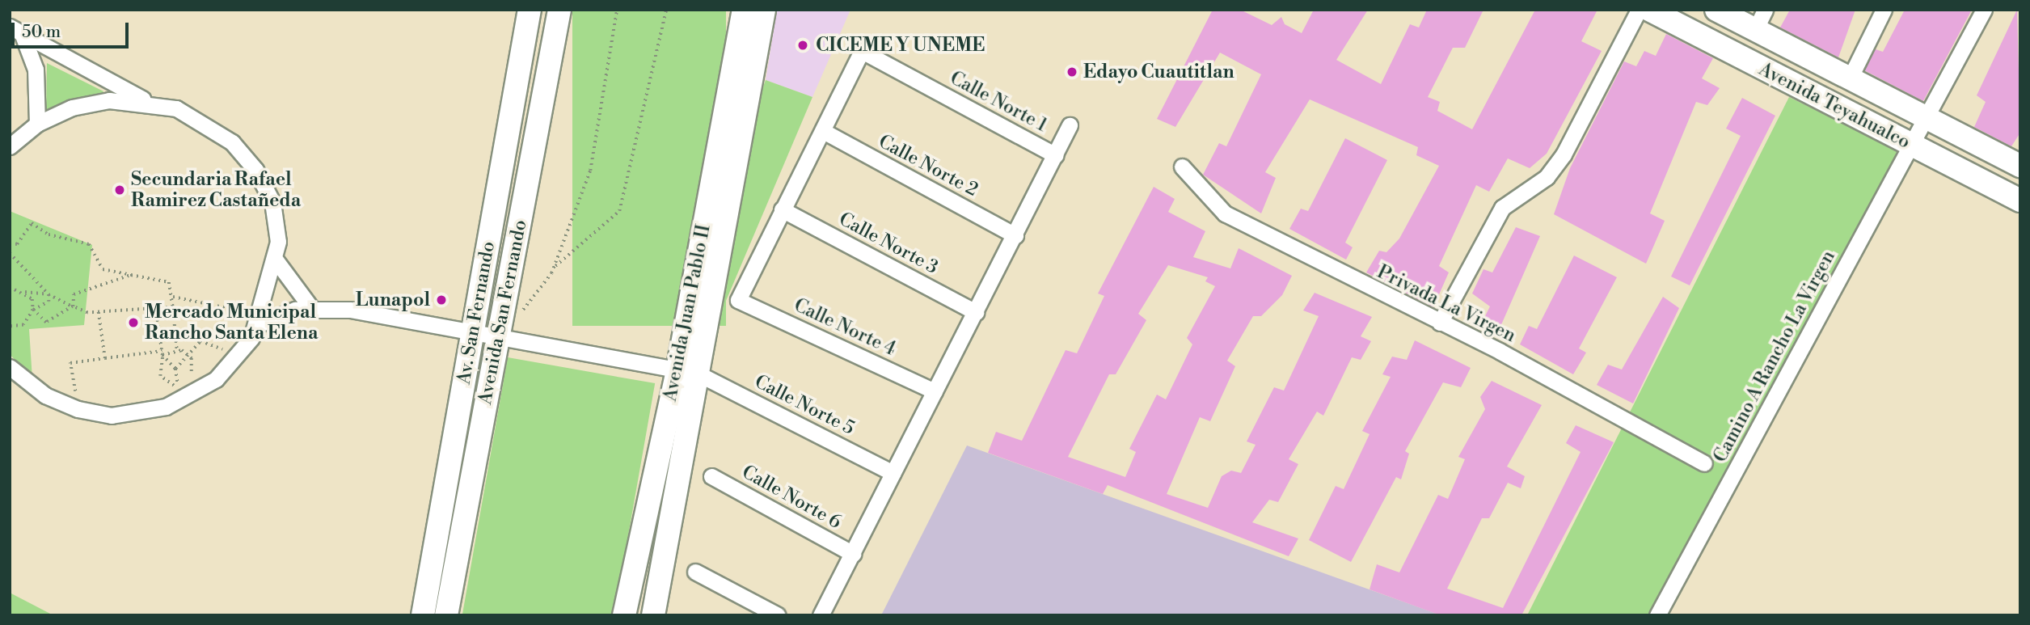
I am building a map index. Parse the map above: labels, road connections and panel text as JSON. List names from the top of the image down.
{
  "streets": {
    "street": [
      "Calle Norte 1",
      "Avenida Teyahualco",
      "Calle Norte 2",
      "Calle Norte 3",
      "Privada La Virgen",
      "Avenida San Fernando",
      "Av. San Fernando",
      "Avenida Juan Pablo II",
      "Calle Norte 4",
      "Camino A Rancho La Virgen",
      "Calle Norte 5",
      "Calle Norte 6"
    ]
  },
  "crossings": [
    ["Calle Norte 1", "Calle Norte 2"],
    ["Avenida Teyahualco", "Camino A Rancho La Virgen"],
    ["Calle Norte 3", "Calle Norte 4"],
    ["Avenida San Fernando", "Calle Norte 5"],
    ["Av. San Fernando", "Calle Norte 5"],
    ["Avenida Juan Pablo II", "Calle Norte 5"]
  ],
  "places": [
    "CICEME Y UNEME",
    "Edayo Cuautitlan",
    "Secundaria Rafael Ramirez Castañeda",
    "Lunapol",
    "Mercado Municipal Rancho Santa Elena"
  ],
  "scale_bar": "50 m"
}
